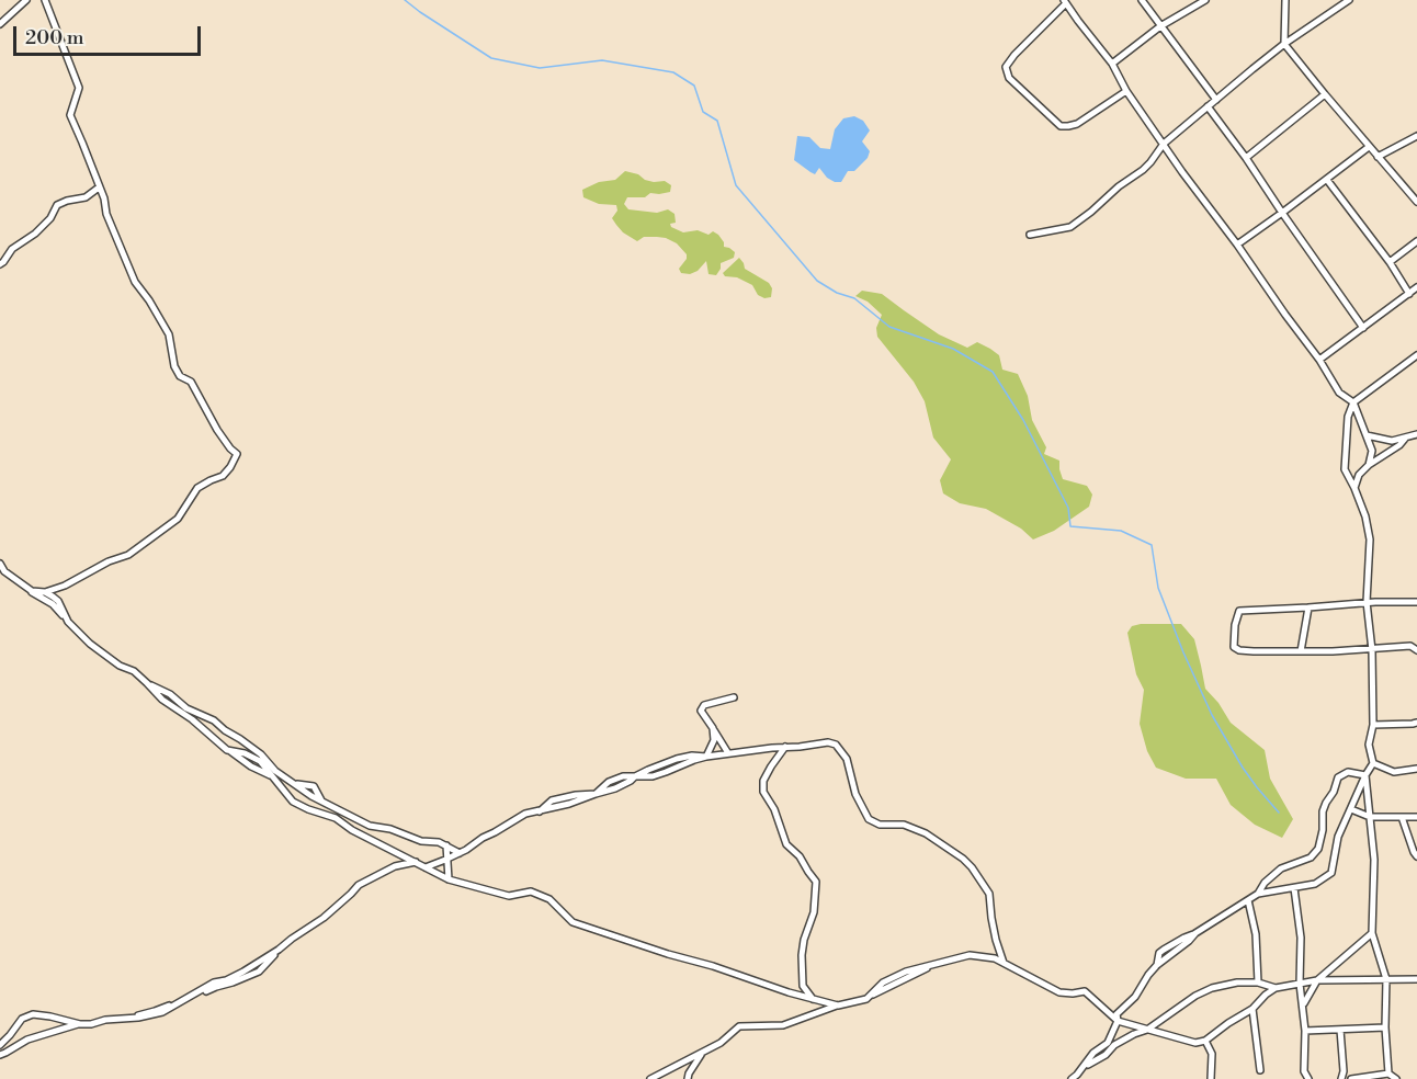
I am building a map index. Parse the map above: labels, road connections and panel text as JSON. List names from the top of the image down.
{
  "scale_bar": "200 m"
}
